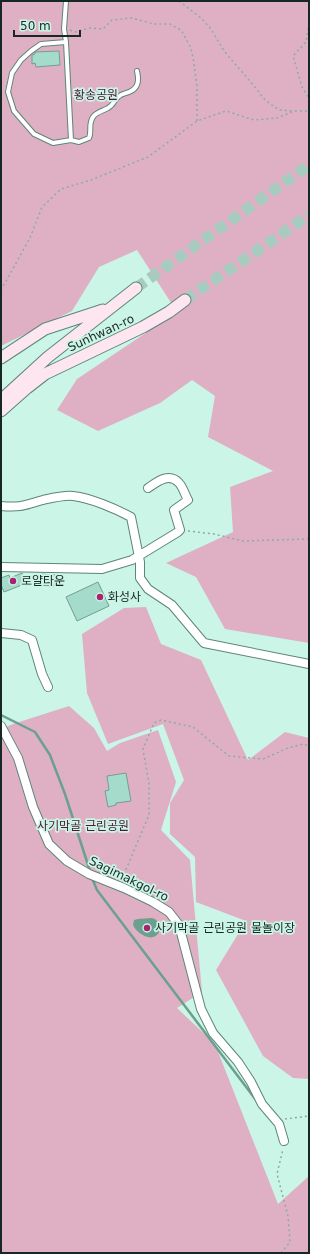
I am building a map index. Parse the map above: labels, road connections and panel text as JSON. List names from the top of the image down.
{
  "streets": {
    "main road": ["Sunhwan-ro"],
    "street": ["Sagimakgol-ro"]
  },
  "parks": ["황송공원", "사기막골 근린공원"],
  "places": ["로얄타운", "화성사", "사기막골 근린공원 물놀이장"],
  "scale_bar": "50 m"
}
